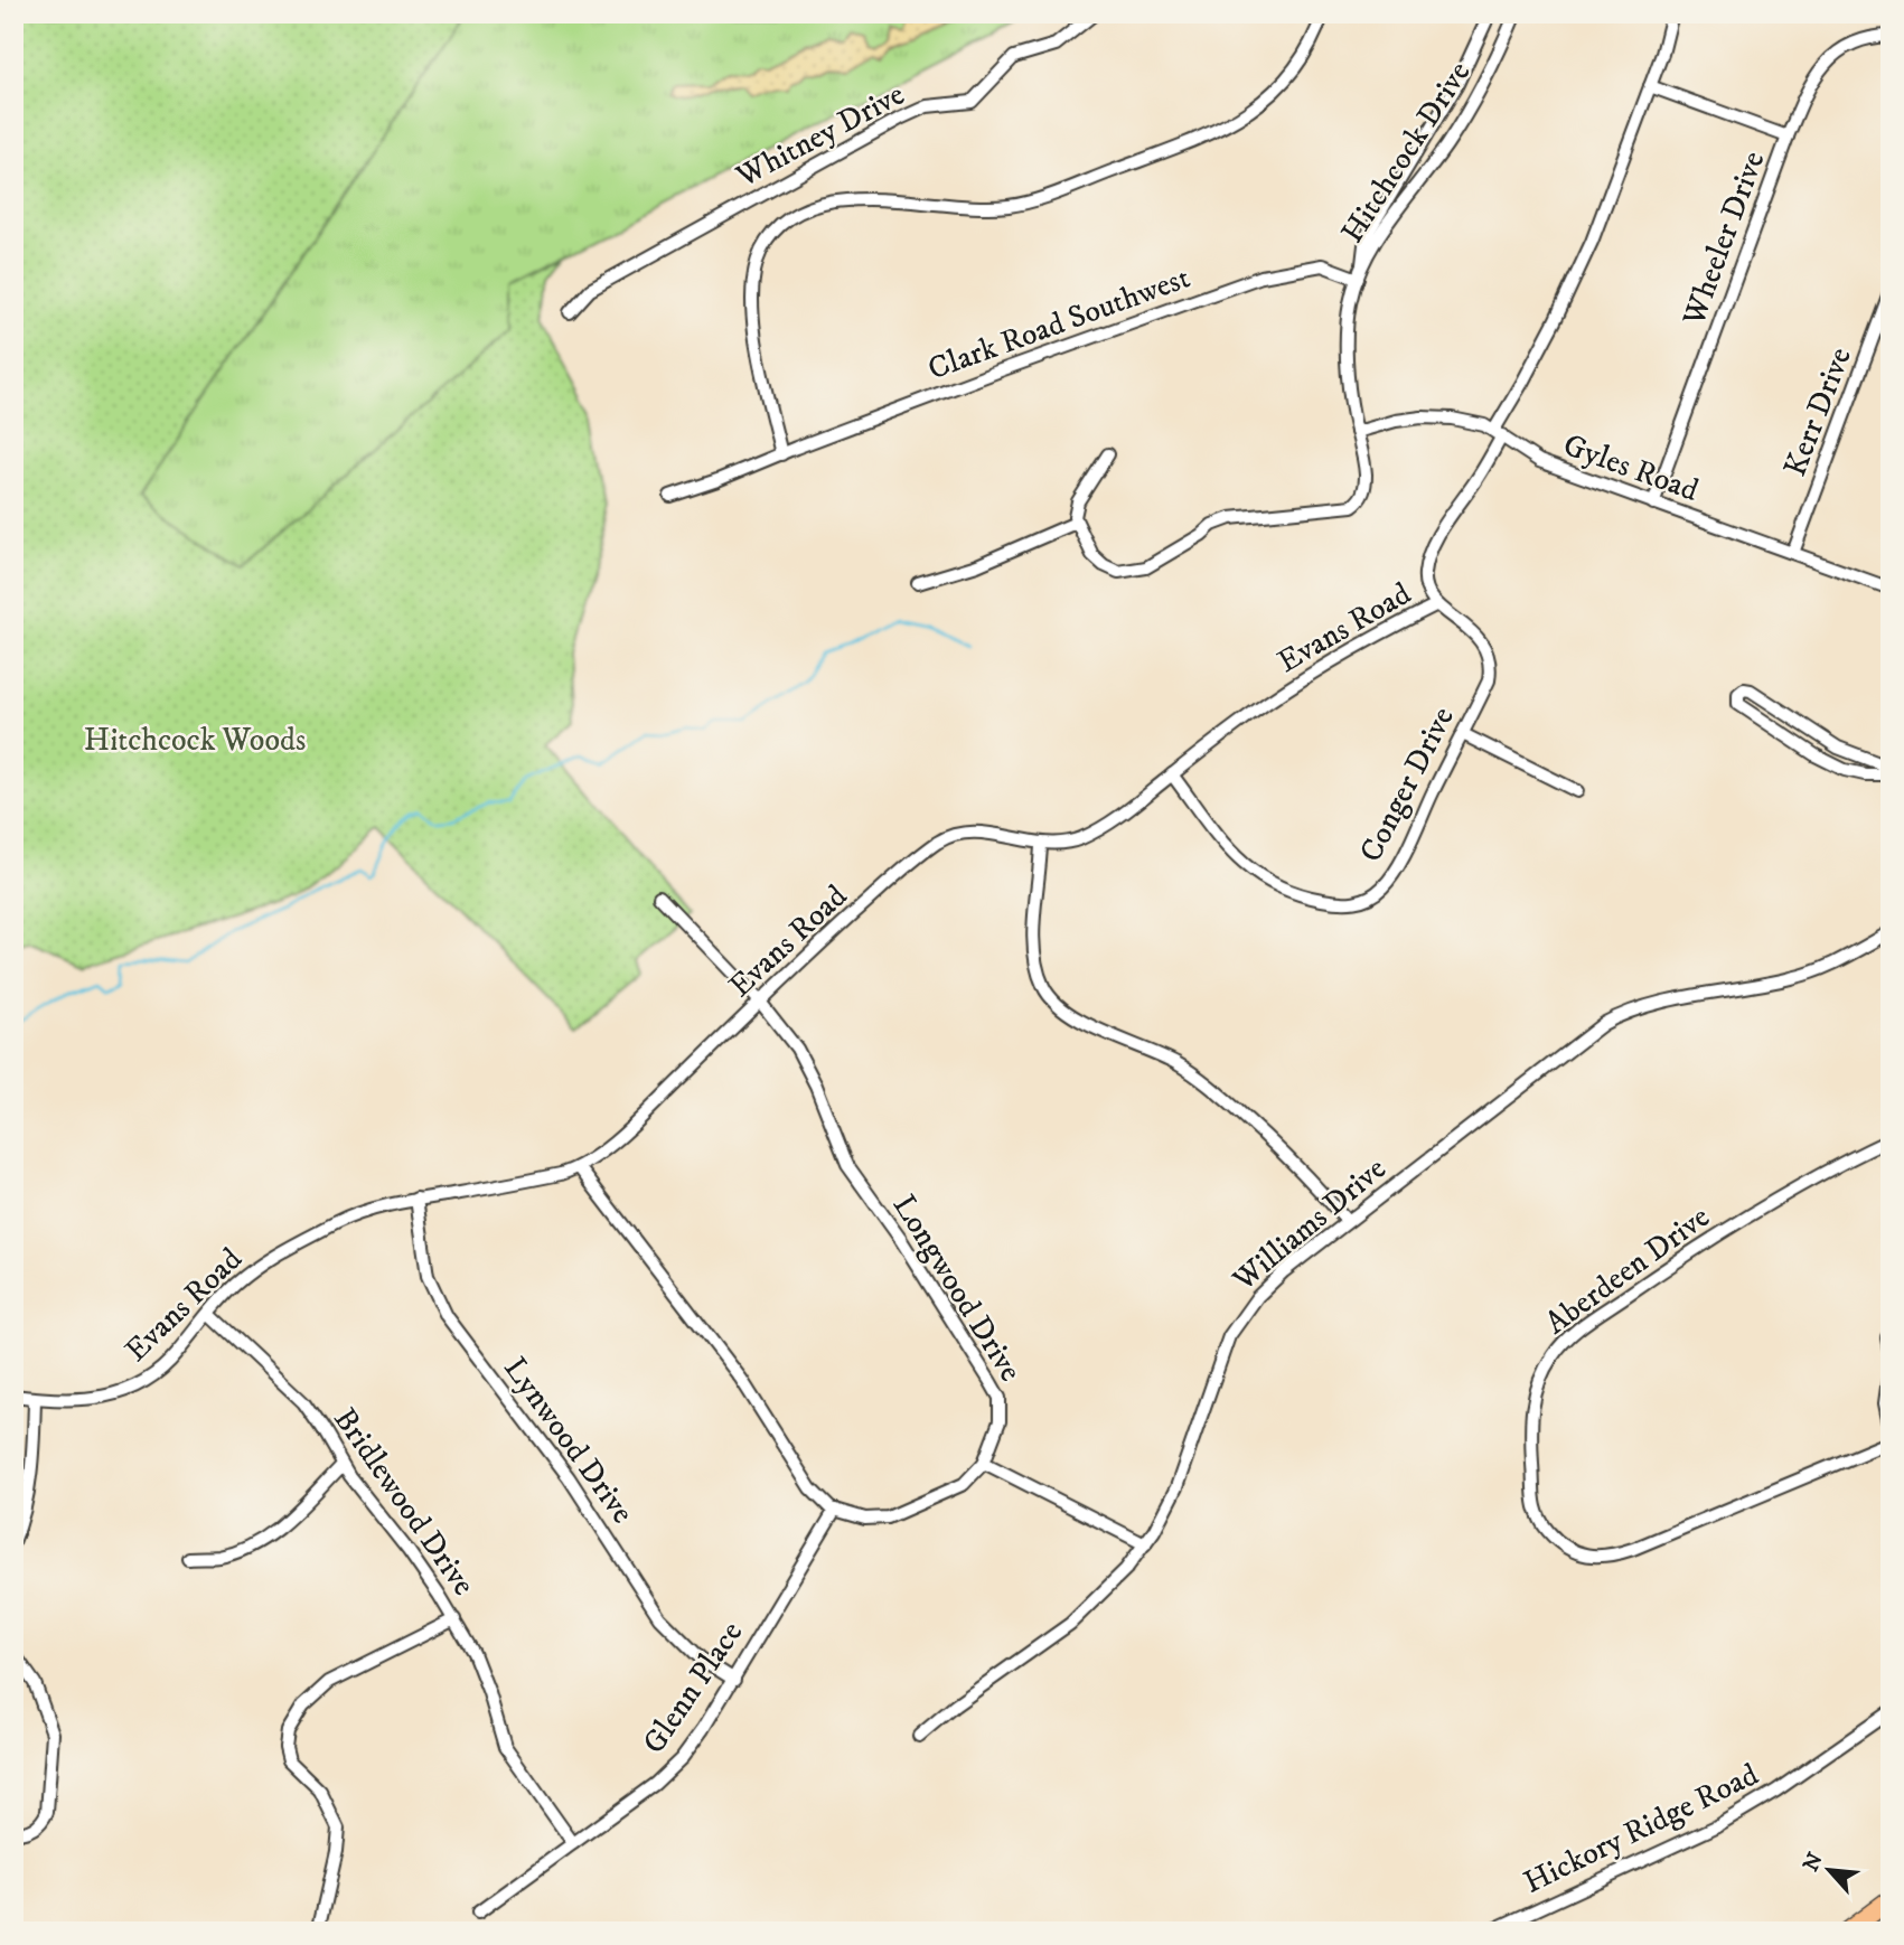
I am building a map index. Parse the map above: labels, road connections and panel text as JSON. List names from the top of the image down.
{
  "streets": {
    "street": [
      "Whitney Drive",
      "Hitchcock Drive",
      "Wheeler Drive",
      "Clark Road Southwest",
      "Kerr Drive",
      "Gyles Road",
      "Evans Road",
      "Conger Drive",
      "Williams Drive",
      "Aberdeen Drive",
      "Longwood Drive",
      "Lynwood Drive",
      "Bridlewood Drive",
      "Glenn Place",
      "Hickory Ridge Road"
    ]
  },
  "crossings": [
    ["Hitchcock Drive", "Clark Road Southwest"],
    ["Wheeler Drive", "Gyles Road"],
    ["Kerr Drive", "Gyles Road"],
    ["Gyles Road", "Evans Road"],
    ["Evans Road", "Conger Drive"],
    ["Evans Road", "Longwood Drive"],
    ["Evans Road", "Lynwood Drive"],
    ["Evans Road", "Bridlewood Drive"],
    ["Longwood Drive", "Glenn Place"],
    ["Lynwood Drive", "Glenn Place"],
    ["Bridlewood Drive", "Glenn Place"]
  ],
  "parks": ["Hitchcock Woods"],
  "north": "top left"
}
